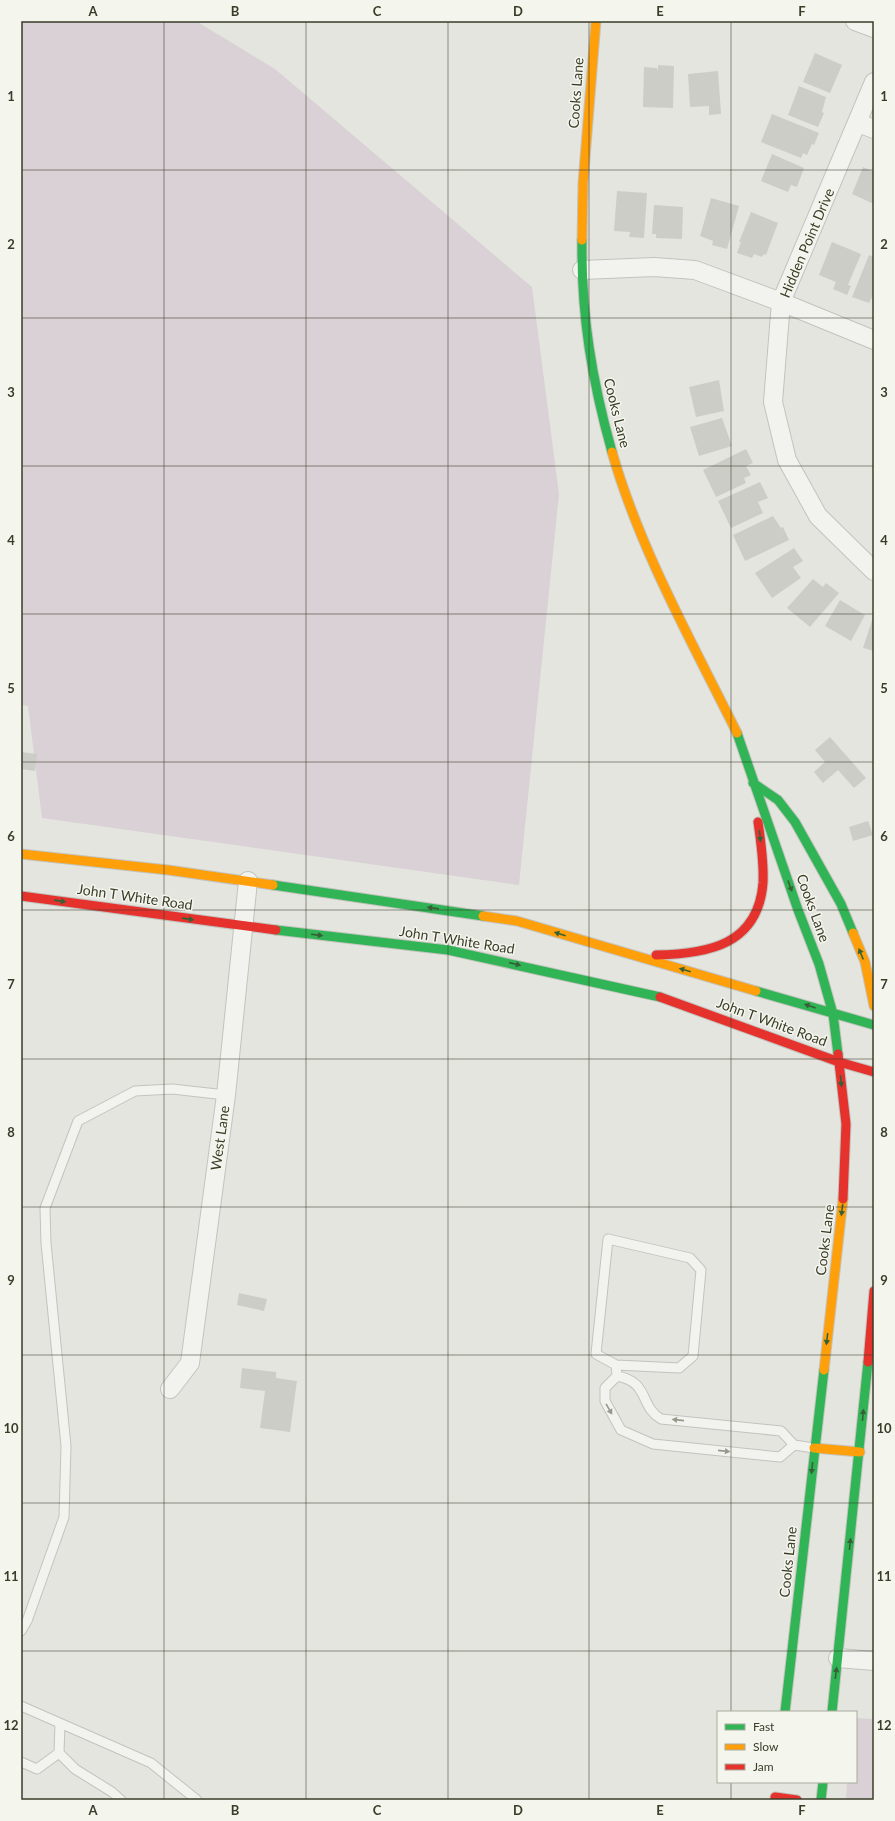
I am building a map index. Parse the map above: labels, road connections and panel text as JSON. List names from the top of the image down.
{
  "streets": {
    "main road": ["Cooks Lane", "John T White Road"],
    "street": ["Hidden Point Drive", "West Lane"]
  },
  "crossings": [
    ["Cooks Lane", "John T White Road"],
    ["John T White Road", "West Lane"]
  ],
  "legend": ["Fast", "Slow", "Jam"],
  "grid": {
    "columns": [
      "A",
      "B",
      "C",
      "D",
      "E",
      "F"
    ],
    "rows": [
      "1",
      "2",
      "3",
      "4",
      "5",
      "6",
      "7",
      "8",
      "9",
      "10",
      "11",
      "12"
    ]
  }
}
